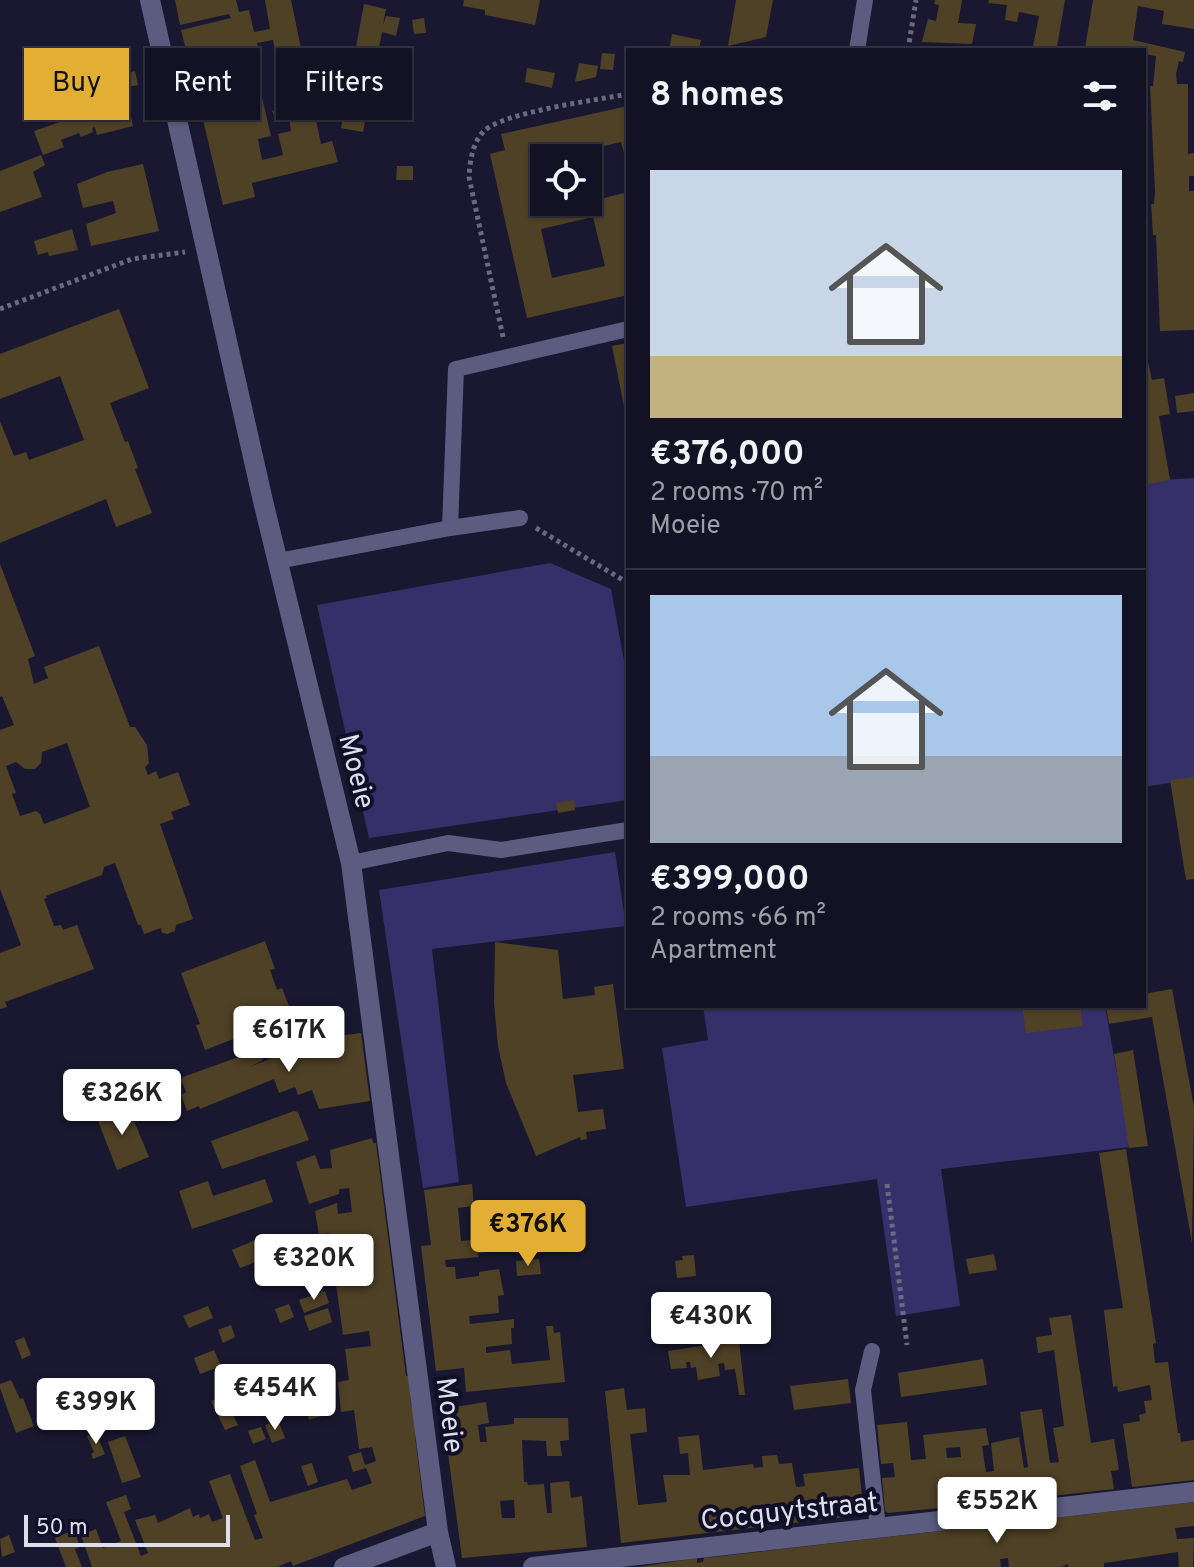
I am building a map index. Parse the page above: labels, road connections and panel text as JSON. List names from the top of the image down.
{
  "streets": {
    "street": ["Moeie", "Cocquytstraat"]
  },
  "scale_bar": "50 m",
  "page": {
    "chip": ["Buy", "Rent", "Filters"],
    "heading": "8 homes",
    "list": [
      {
        "name": "€376,000",
        "note": "2 rooms · 70 m² · Moeie"
      },
      {
        "name": "€399,000",
        "note": "2 rooms · 66 m² · Apartment"
      }
    ],
    "price": [
      "€617K",
      "€326K",
      "€376K",
      "€320K",
      "€430K",
      "€454K",
      "€399K",
      "€552K"
    ],
    "scale": "50 m"
  }
}
